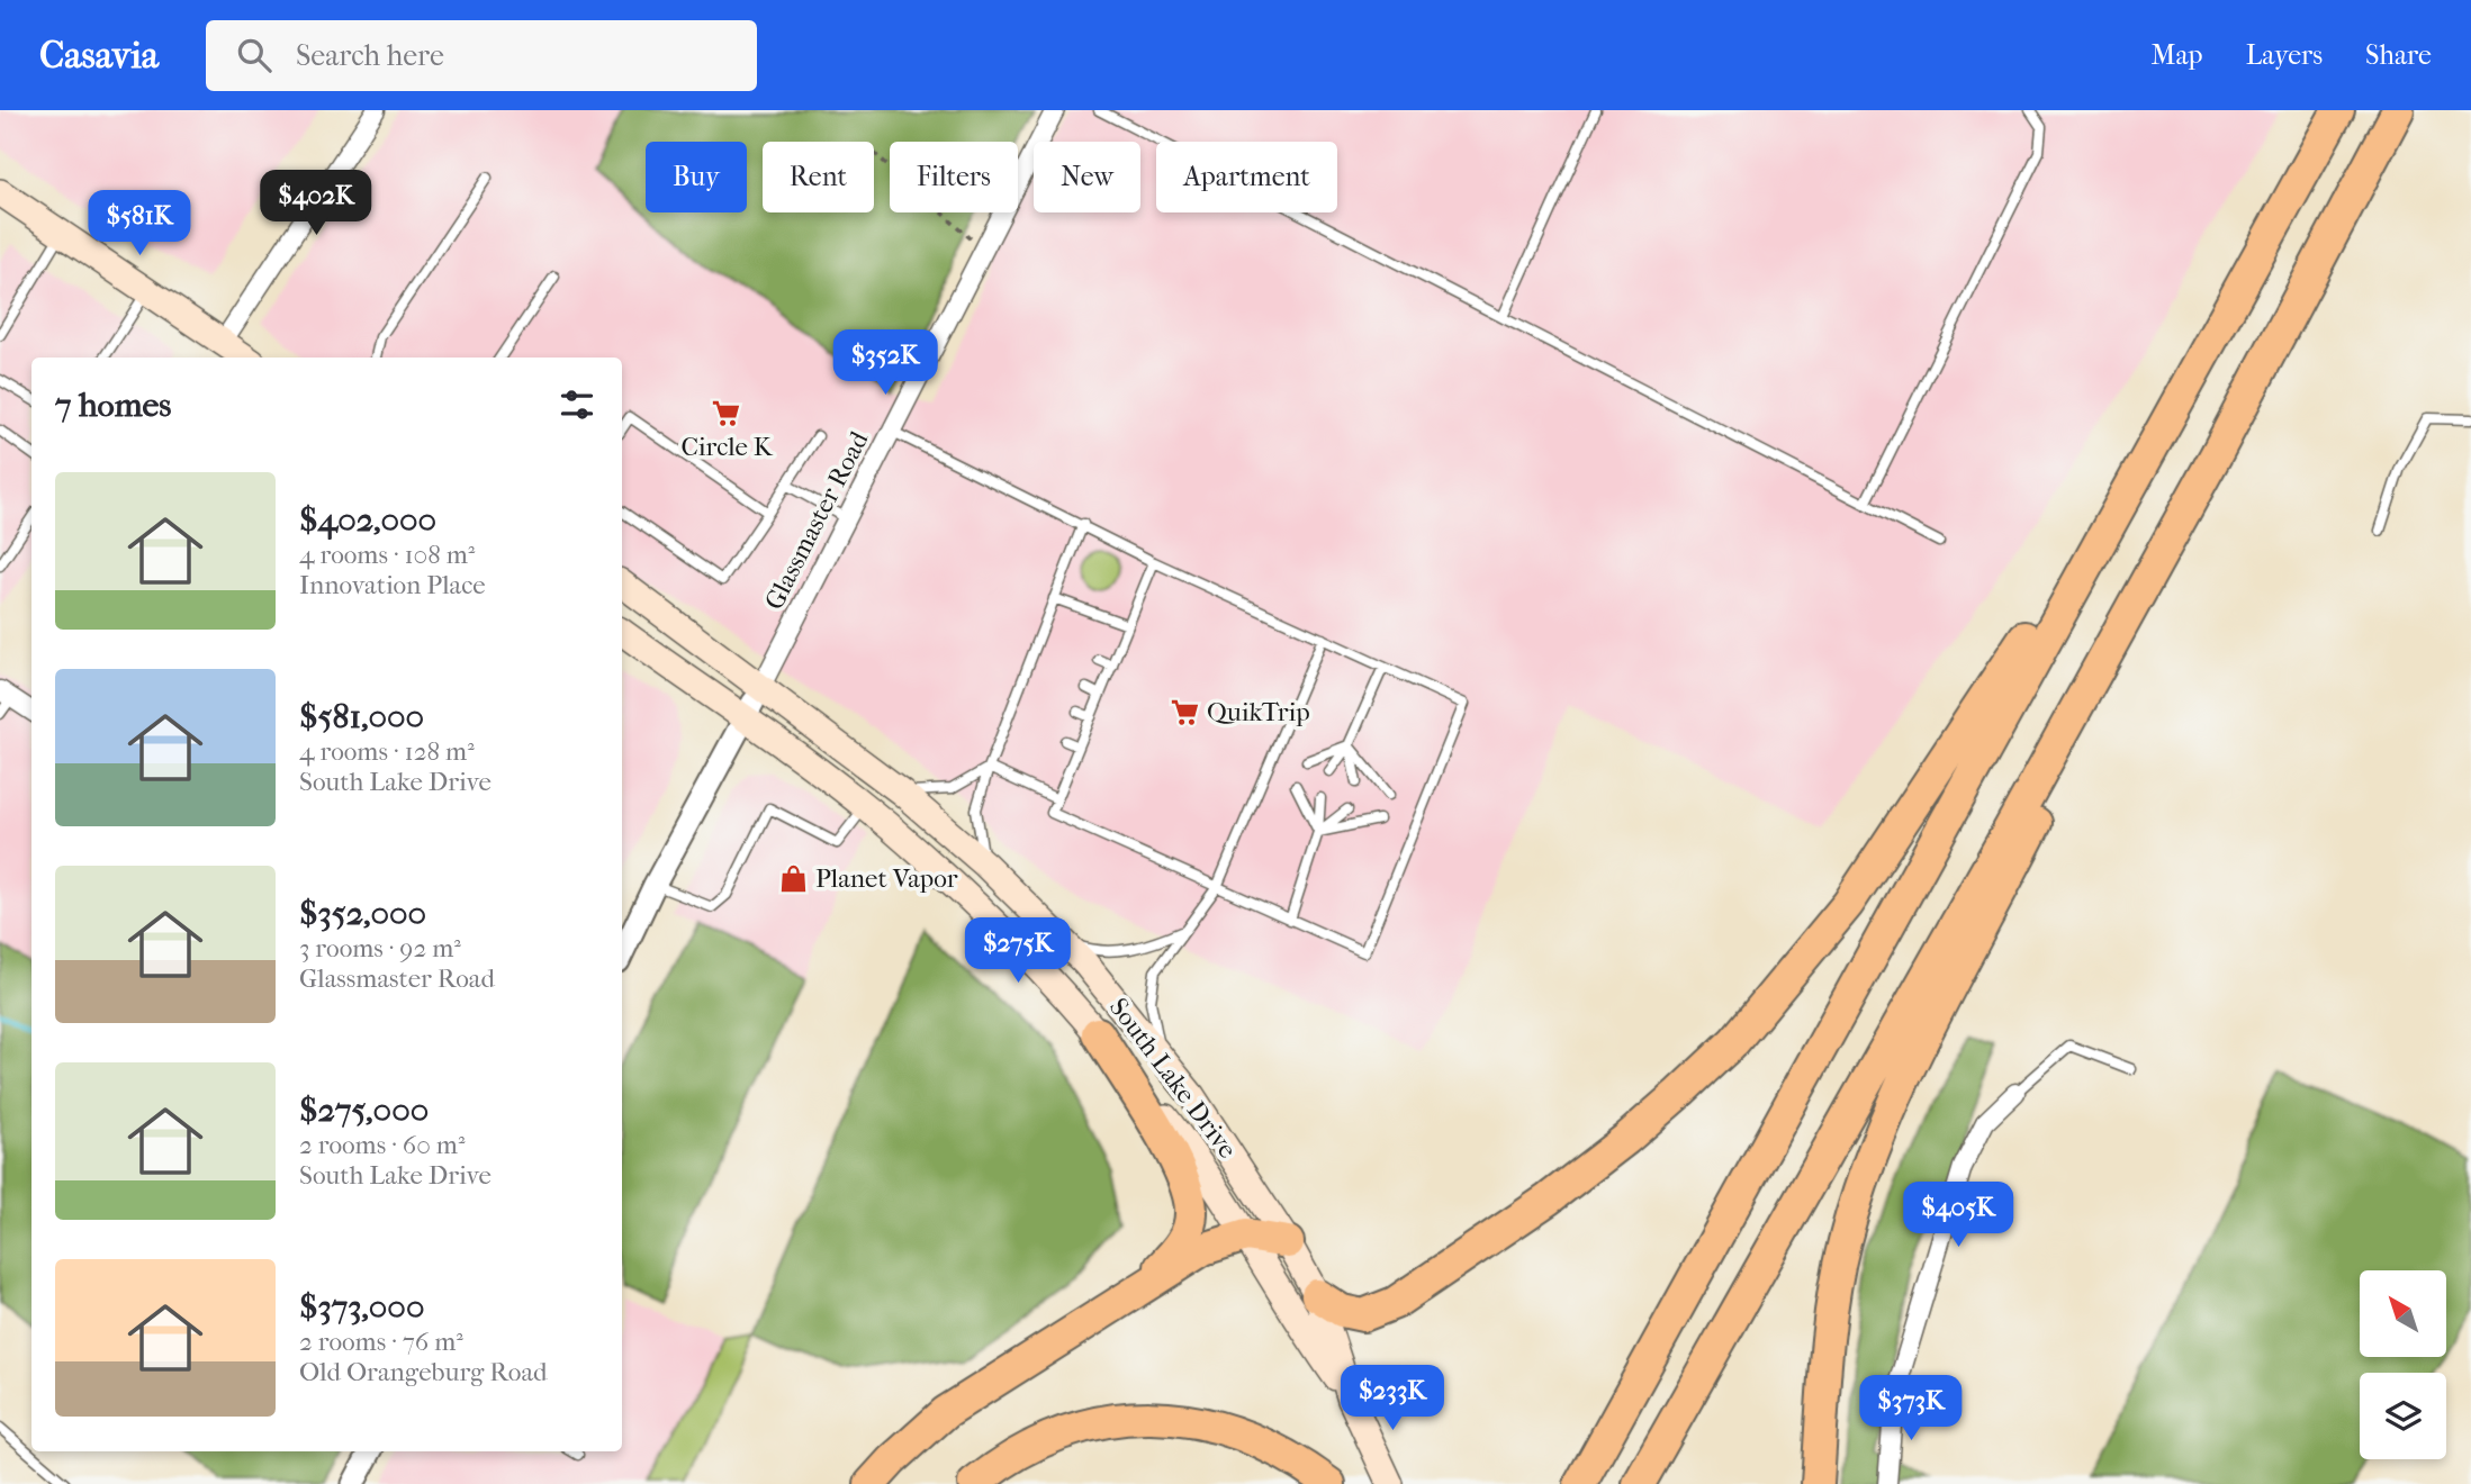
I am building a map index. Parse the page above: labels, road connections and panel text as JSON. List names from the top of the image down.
{
  "streets": {
    "main road": ["South Lake Drive"],
    "street": ["Glassmaster Road"]
  },
  "crossings": [
    ["Glassmaster Road", "South Lake Drive"]
  ],
  "places": {
    "supermarket": ["Circle K", "QuikTrip"],
    "shop": ["Planet Vapor"]
  },
  "north": "top left",
  "page": {
    "header": "Casavia",
    "search": "Search here",
    "nav": ["Map", "Layers", "Share"],
    "chip": [
      "Buy",
      "Rent",
      "Filters",
      "New",
      "Apartment"
    ],
    "price": [
      "$402K",
      "$581K",
      "$352K",
      "$275K",
      "$405K",
      "$233K",
      "$373K"
    ],
    "heading": "7 homes",
    "list": [
      {
        "name": "$402,000",
        "note": "4 rooms · 108 m² · Innovation Place"
      },
      {
        "name": "$581,000",
        "note": "4 rooms · 128 m² · South Lake Drive"
      },
      {
        "name": "$352,000",
        "note": "3 rooms · 92 m² · Glassmaster Road"
      },
      {
        "name": "$275,000",
        "note": "2 rooms · 60 m² · South Lake Drive"
      },
      {
        "name": "$373,000",
        "note": "2 rooms · 76 m² · Old Orangeburg Road"
      }
    ]
  }
}
